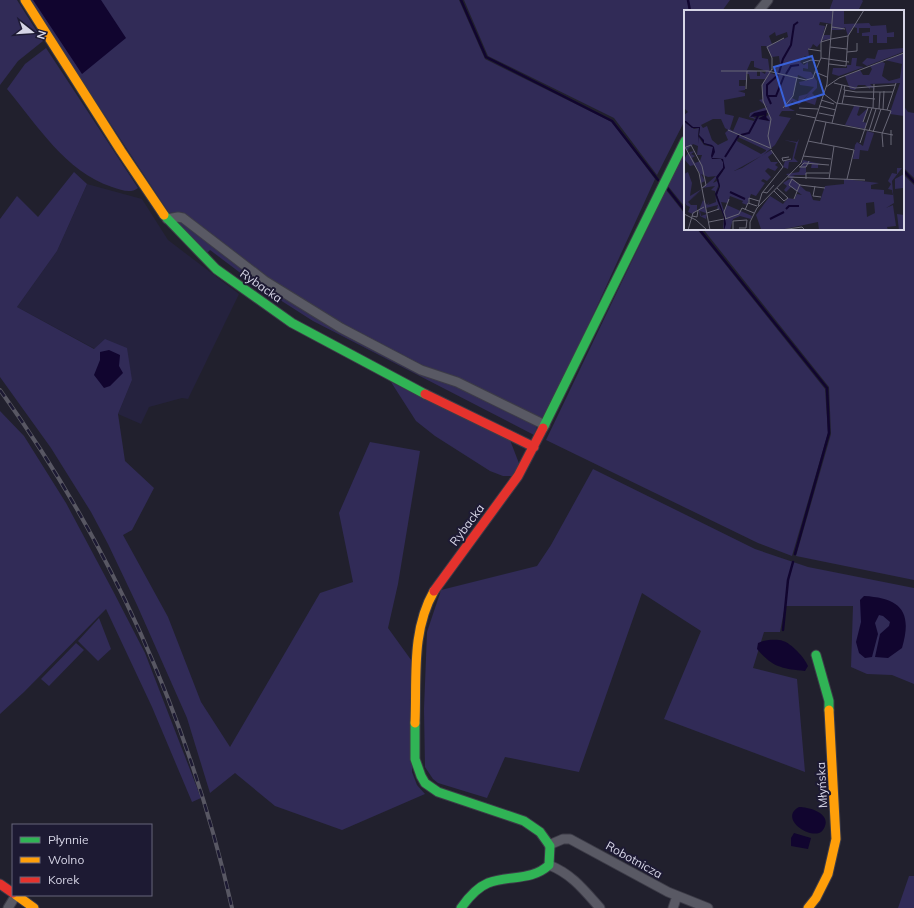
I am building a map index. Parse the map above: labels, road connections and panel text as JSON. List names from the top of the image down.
{
  "streets": {
    "street": ["Rybacka", "Młyńska", "Robotnicza"]
  },
  "crossings": [
    ["Rybacka", "Robotnicza"]
  ],
  "legend": ["Płynnie", "Wolno", "Korek"],
  "north": "right"
}
